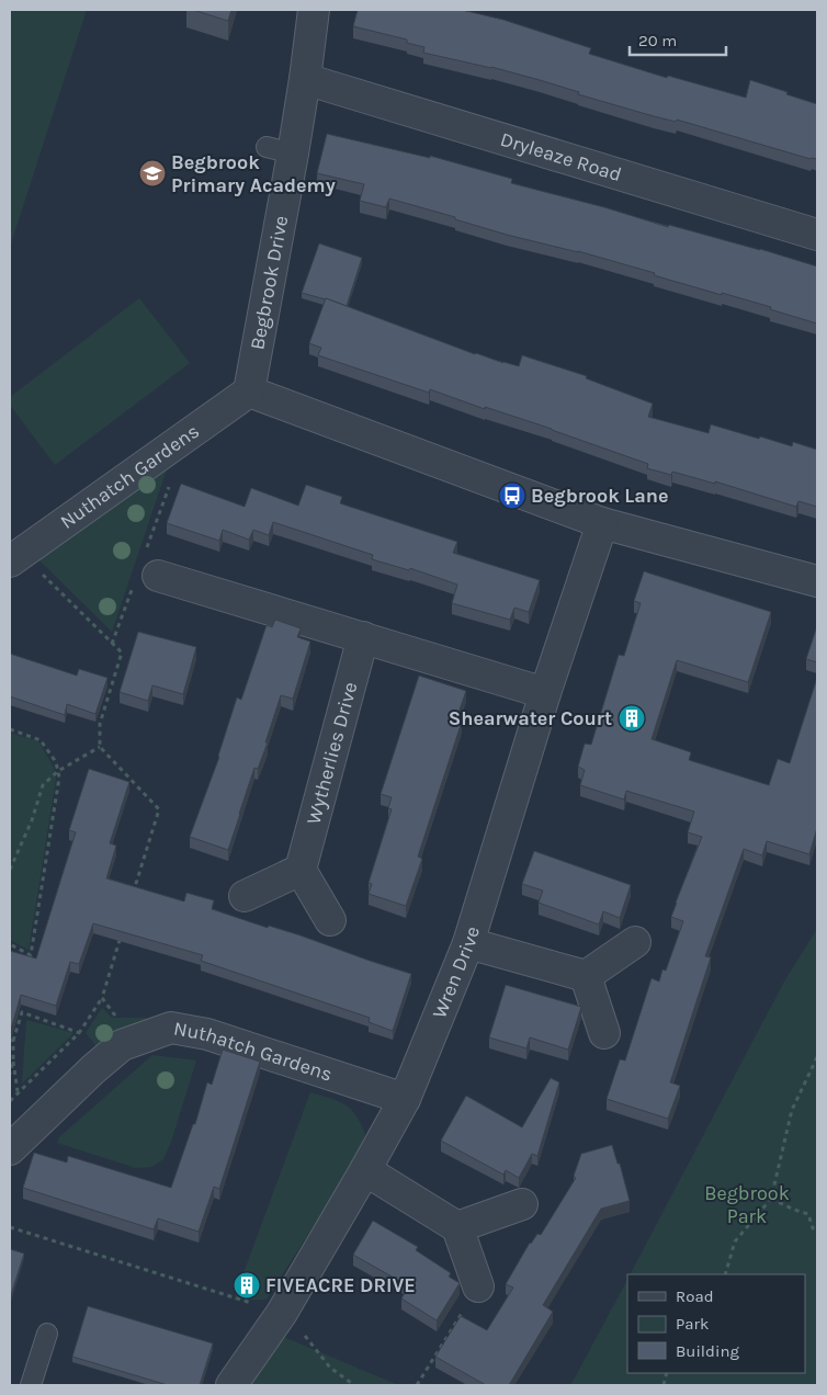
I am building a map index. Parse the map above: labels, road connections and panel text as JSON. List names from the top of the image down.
{
  "streets": {
    "street": [
      "Dryleaze Road",
      "Begbrook Drive",
      "Nuthatch Gardens",
      "Wytherlies Drive",
      "Wren Drive"
    ]
  },
  "crossings": [
    ["Dryleaze Road", "Begbrook Drive"],
    ["Begbrook Drive", "Nuthatch Gardens"],
    ["Nuthatch Gardens", "Wren Drive"]
  ],
  "parks": ["Begbrook Park"],
  "places": {
    "school or university": ["Begbrook Primary Academy"],
    "bus stop": ["Begbrook Lane"],
    "building": ["Shearwater Court", "FIVEACRE DRIVE"]
  },
  "legend": ["Road", "Park", "Building"],
  "scale_bar": "20 m"
}
